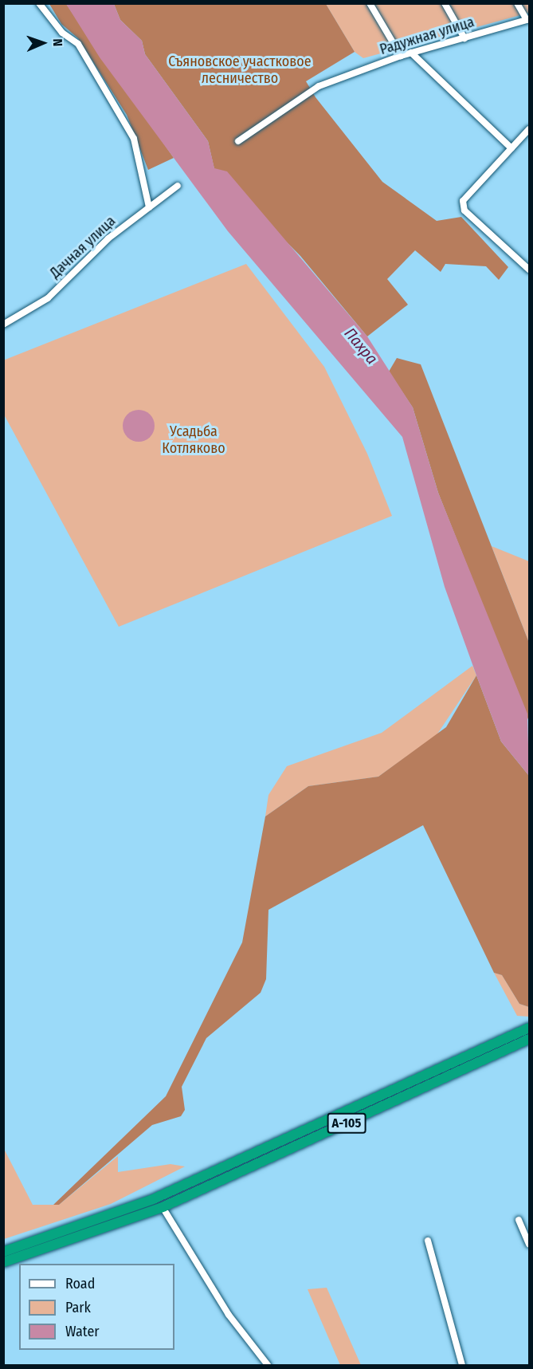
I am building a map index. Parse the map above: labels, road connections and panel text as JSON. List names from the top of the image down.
{
  "streets": {
    "highway": ["А-105"],
    "street": ["Радужная улица", "Дачная улица"]
  },
  "water": ["Пахра"],
  "parks": ["Съяновское участковое лесничество", "Усадьба Котляково"],
  "legend": ["Road", "Park", "Water"],
  "north": "right"
}
